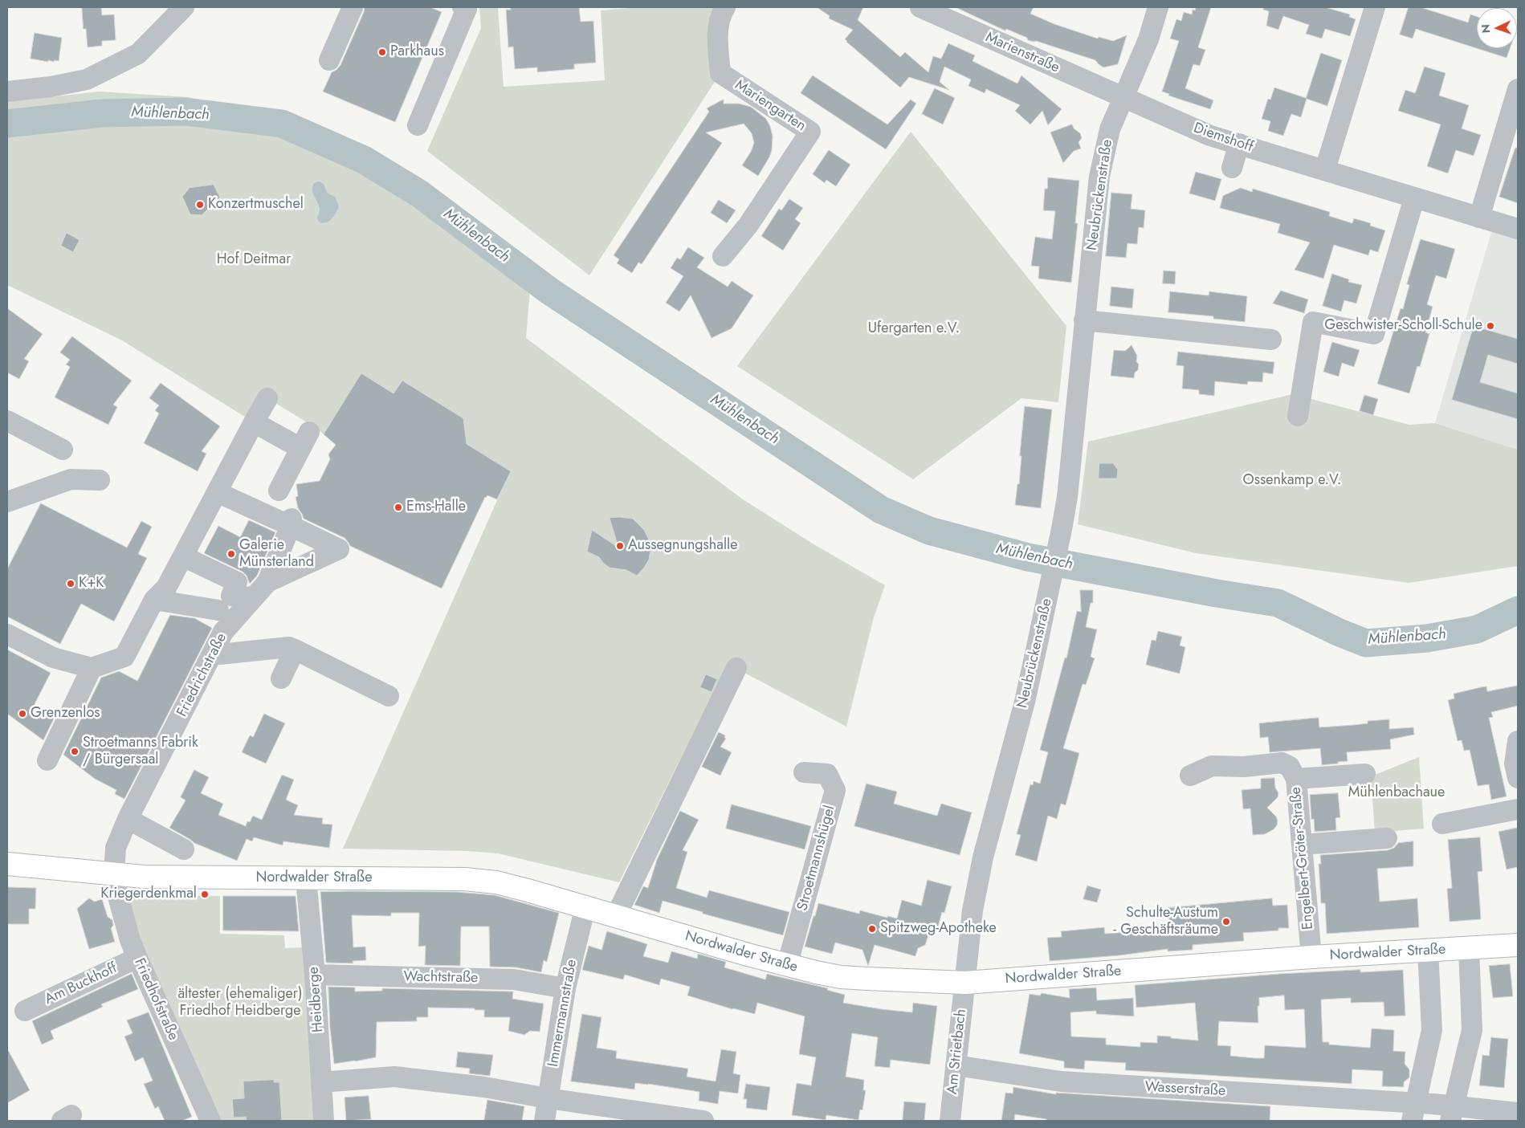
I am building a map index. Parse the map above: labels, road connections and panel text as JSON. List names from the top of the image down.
{
  "streets": {
    "main road": ["Nordwalder Straße"],
    "street": [
      "Marienstraße",
      "Mariengarten",
      "Diemshoff",
      "Neubrückenstraße",
      "Friedrichstraße",
      "Stroetmannshügel",
      "Engelbert-Gröter-Straße",
      "Wachtstraße",
      "Am Buckhoff",
      "Friedhofstraße",
      "Heidberge",
      "Immermannstraße",
      "Am Strietbach",
      "Wasserstraße"
    ]
  },
  "crossings": [
    ["Marienstraße", "Diemshoff"],
    ["Marienstraße", "Neubrückenstraße"],
    ["Diemshoff", "Neubrückenstraße"],
    ["Neubrückenstraße", "Nordwalder Straße"],
    ["Neubrückenstraße", "Am Strietbach"],
    ["Friedrichstraße", "Nordwalder Straße"],
    ["Friedrichstraße", "Friedhofstraße"],
    ["Stroetmannshügel", "Nordwalder Straße"],
    ["Engelbert-Gröter-Straße", "Nordwalder Straße"],
    ["Nordwalder Straße", "Friedhofstraße"],
    ["Nordwalder Straße", "Heidberge"],
    ["Nordwalder Straße", "Immermannstraße"],
    ["Nordwalder Straße", "Am Strietbach"],
    ["Wachtstraße", "Heidberge"],
    ["Wachtstraße", "Immermannstraße"],
    ["Am Buckhoff", "Friedhofstraße"],
    ["Am Strietbach", "Wasserstraße"]
  ],
  "water": ["Mühlenbach"],
  "parks": [
    "Hof Deitmar",
    "Ufergarten e.V.",
    "Ossenkamp e.V.",
    "Mühlenbachaue",
    "ältester (ehemaliger) Friedhof Heidberge"
  ],
  "places": [
    "Parkhaus",
    "Konzertmuschel",
    "Geschwister-Scholl-Schule",
    "Ems-Halle",
    "Aussegnungshalle",
    "Galerie Münsterland",
    "K+K",
    "Grenzenlos",
    "Stroetmanns Fabrik / Bürgersaal",
    "Kriegerdenkmal",
    "Schulte-Austum - Geschäftsräume",
    "Spitzweg-Apotheke"
  ],
  "north": "left"
}
